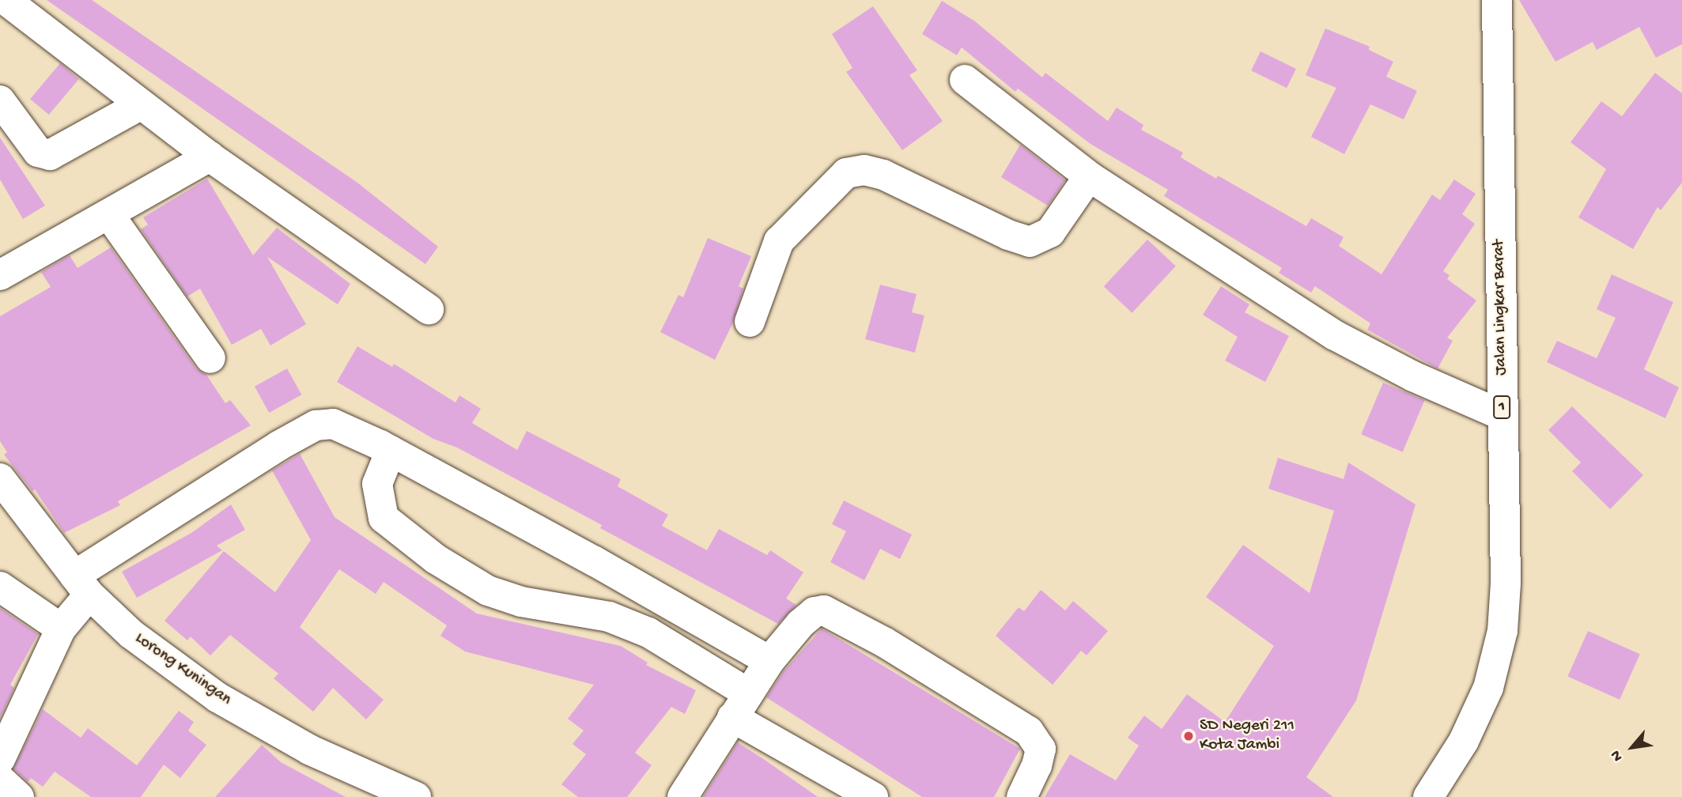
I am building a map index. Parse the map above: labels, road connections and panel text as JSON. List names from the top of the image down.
{
  "streets": {
    "main road": ["Jalan Lingkar Barat", "1", "Lorong Kuningan"]
  },
  "places": ["SD Negeri 211 Kota Jambi"],
  "north": "bottom left"
}
